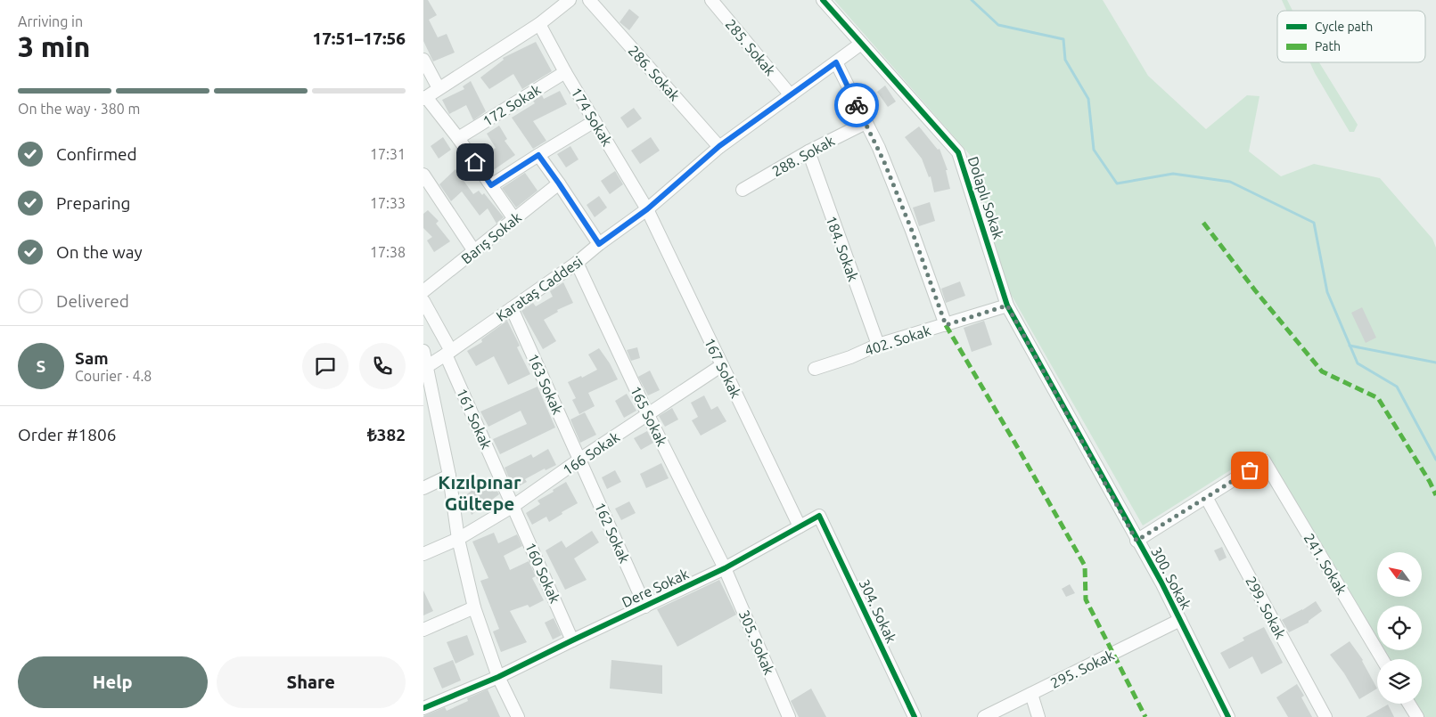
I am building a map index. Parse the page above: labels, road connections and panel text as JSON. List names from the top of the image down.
{
  "streets": {
    "street": [
      "285. Sokak",
      "286. Sokak",
      "172 Sokak",
      "174 Sokak",
      "288. Sokak",
      "Dolaplı Sokak",
      "Barış Sokak",
      "184. Sokak",
      "Karataş Caddesi",
      "402. Sokak",
      "167 Sokak",
      "163 Sokak",
      "165 Sokak",
      "161 Sokak",
      "166 Sokak",
      "162 Sokak",
      "241. Sokak",
      "160 Sokak",
      "300. Sokak",
      "Dere Sokak",
      "299. Sokak",
      "304. Sokak",
      "305. Sokak",
      "295. Sokak"
    ]
  },
  "crossings": [
    ["285. Sokak", "Karataş Caddesi"],
    ["286. Sokak", "Karataş Caddesi"],
    ["172 Sokak", "174 Sokak"],
    ["174 Sokak", "Karataş Caddesi"],
    ["174 Sokak", "167 Sokak"],
    ["288. Sokak", "184. Sokak"],
    ["Dolaplı Sokak", "Karataş Caddesi"],
    ["Dolaplı Sokak", "402. Sokak"],
    ["Dolaplı Sokak", "300. Sokak"],
    ["184. Sokak", "402. Sokak"],
    ["Karataş Caddesi", "167 Sokak"],
    ["Karataş Caddesi", "163 Sokak"],
    ["Karataş Caddesi", "165 Sokak"],
    ["Karataş Caddesi", "161 Sokak"],
    ["167 Sokak", "166 Sokak"],
    ["167 Sokak", "Dere Sokak"],
    ["163 Sokak", "166 Sokak"],
    ["163 Sokak", "162 Sokak"],
    ["165 Sokak", "166 Sokak"],
    ["165 Sokak", "Dere Sokak"],
    ["165 Sokak", "305. Sokak"],
    ["161 Sokak", "166 Sokak"],
    ["161 Sokak", "160 Sokak"],
    ["166 Sokak", "162 Sokak"],
    ["166 Sokak", "160 Sokak"],
    ["162 Sokak", "Dere Sokak"],
    ["241. Sokak", "299. Sokak"],
    ["160 Sokak", "Dere Sokak"],
    ["300. Sokak", "295. Sokak"],
    ["Dere Sokak", "304. Sokak"],
    ["Dere Sokak", "305. Sokak"]
  ],
  "districts": ["Kızılpınar Gültepe"],
  "legend": ["Cycle path", "Path"],
  "north": "top left",
  "page": {
    "heading": ["3 min", "Arriving in", "17:51–17:56"],
    "panel": [
      "Sam",
      "Courier · 4.8",
      "Order #1806",
      "₺382"
    ],
    "bar": "On the way · 380 m",
    "list": [
      ["Confirmed", "17:31"],
      ["Preparing", "17:33"],
      ["On the way", "17:38"],
      "Delivered"
    ],
    "round": "S",
    "buttons": ["Help", "Share"]
  }
}
